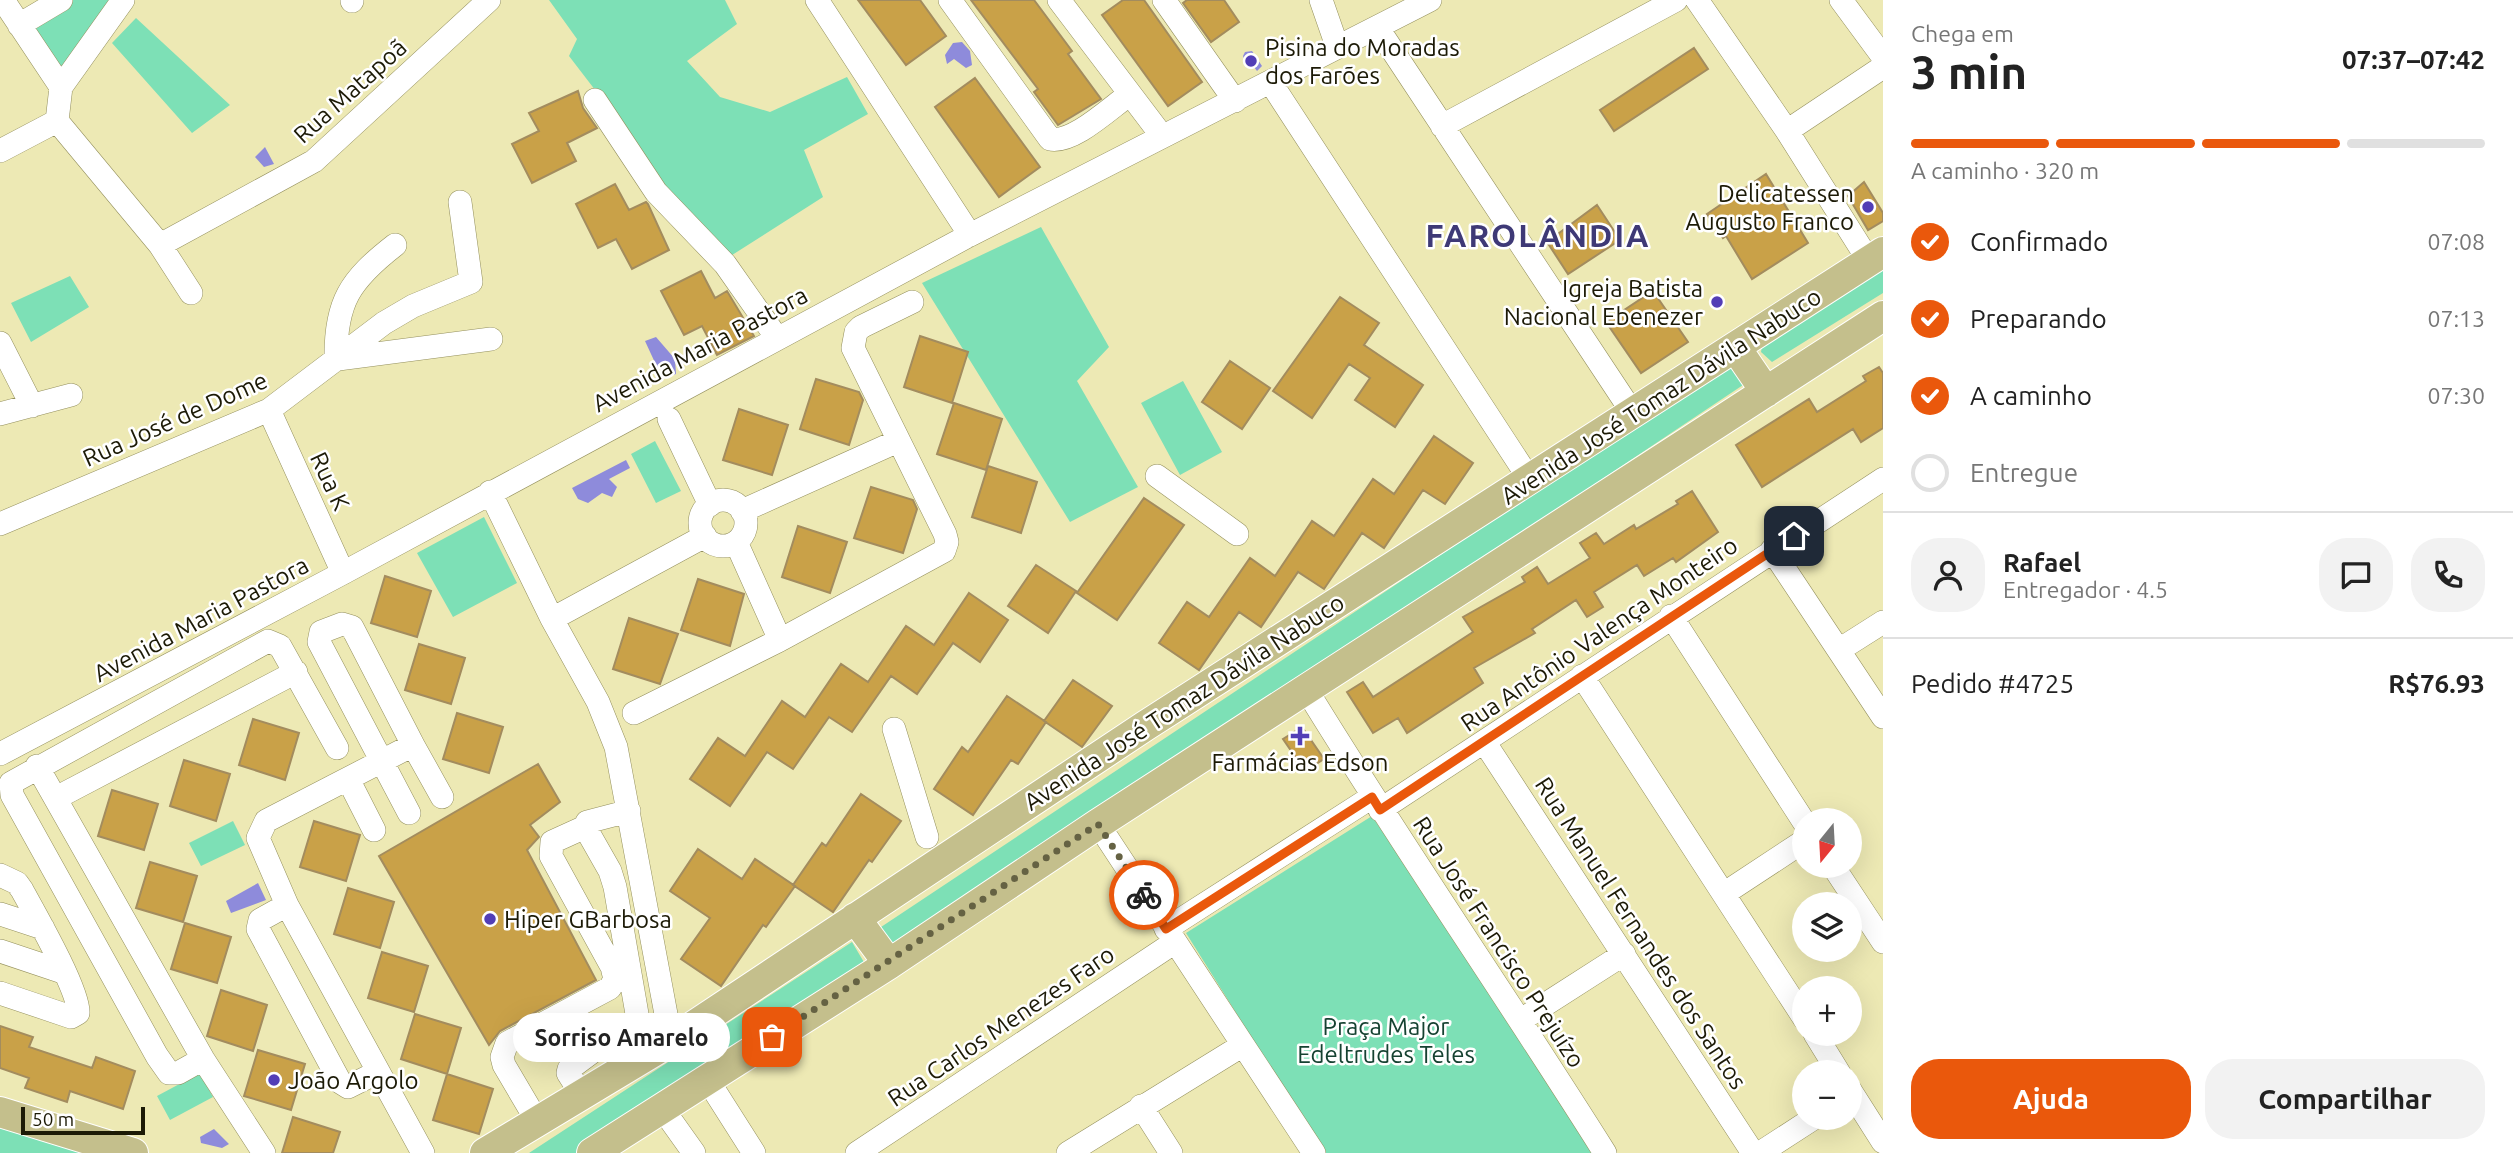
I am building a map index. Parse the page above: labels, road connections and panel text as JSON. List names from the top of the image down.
{
  "streets": {
    "main road": ["Avenida José Tomaz Dávila Nabuco"],
    "street": [
      "Rua Matapoã",
      "Avenida Maria Pastora",
      "Rua José de Dome",
      "Rua K",
      "Rua Antônio Valença Monteiro",
      "Rua Manuel Fernandes dos Santos",
      "Rua José Francisco Prejuízo",
      "Rua Carlos Menezes Faro"
    ]
  },
  "crossings": [
    ["Avenida Maria Pastora", "Rua K"],
    ["Rua José de Dome", "Rua K"],
    ["Rua Antônio Valença Monteiro", "Rua Manuel Fernandes dos Santos"],
    ["Rua Antônio Valença Monteiro", "Rua José Francisco Prejuízo"],
    ["Rua Antônio Valença Monteiro", "Rua Carlos Menezes Faro"]
  ],
  "districts": ["FAROLÂNDIA"],
  "parks": ["Praça Major Edeltrudes Teles"],
  "places": {
    "other": [
      "Pisina do Moradas dos Farões",
      "Delicatessen Augusto Franco",
      "Igreja Batista Nacional Ebenezer",
      "Hiper GBarbosa",
      "Sorriso Amarelo",
      "João Argolo"
    ],
    "health": ["Farmácias Edson"]
  },
  "scale_bar": "50 m",
  "north": "bottom",
  "page": {
    "heading": ["3 min", "Chega em", "07:37–07:42"],
    "panel": [
      "Rafael",
      "Entregador · 4.5",
      "Pedido #4725",
      "R$76.93"
    ],
    "bar": "A caminho · 320 m",
    "list": [
      ["Confirmado", "07:08"],
      ["Preparando", "07:13"],
      ["A caminho", "07:30"],
      "Entregue"
    ],
    "map_buttons": ["+", "−"],
    "bubble": "Sorriso Amarelo",
    "buttons": ["Ajuda", "Compartilhar"],
    "scale": "50 m"
  }
}
